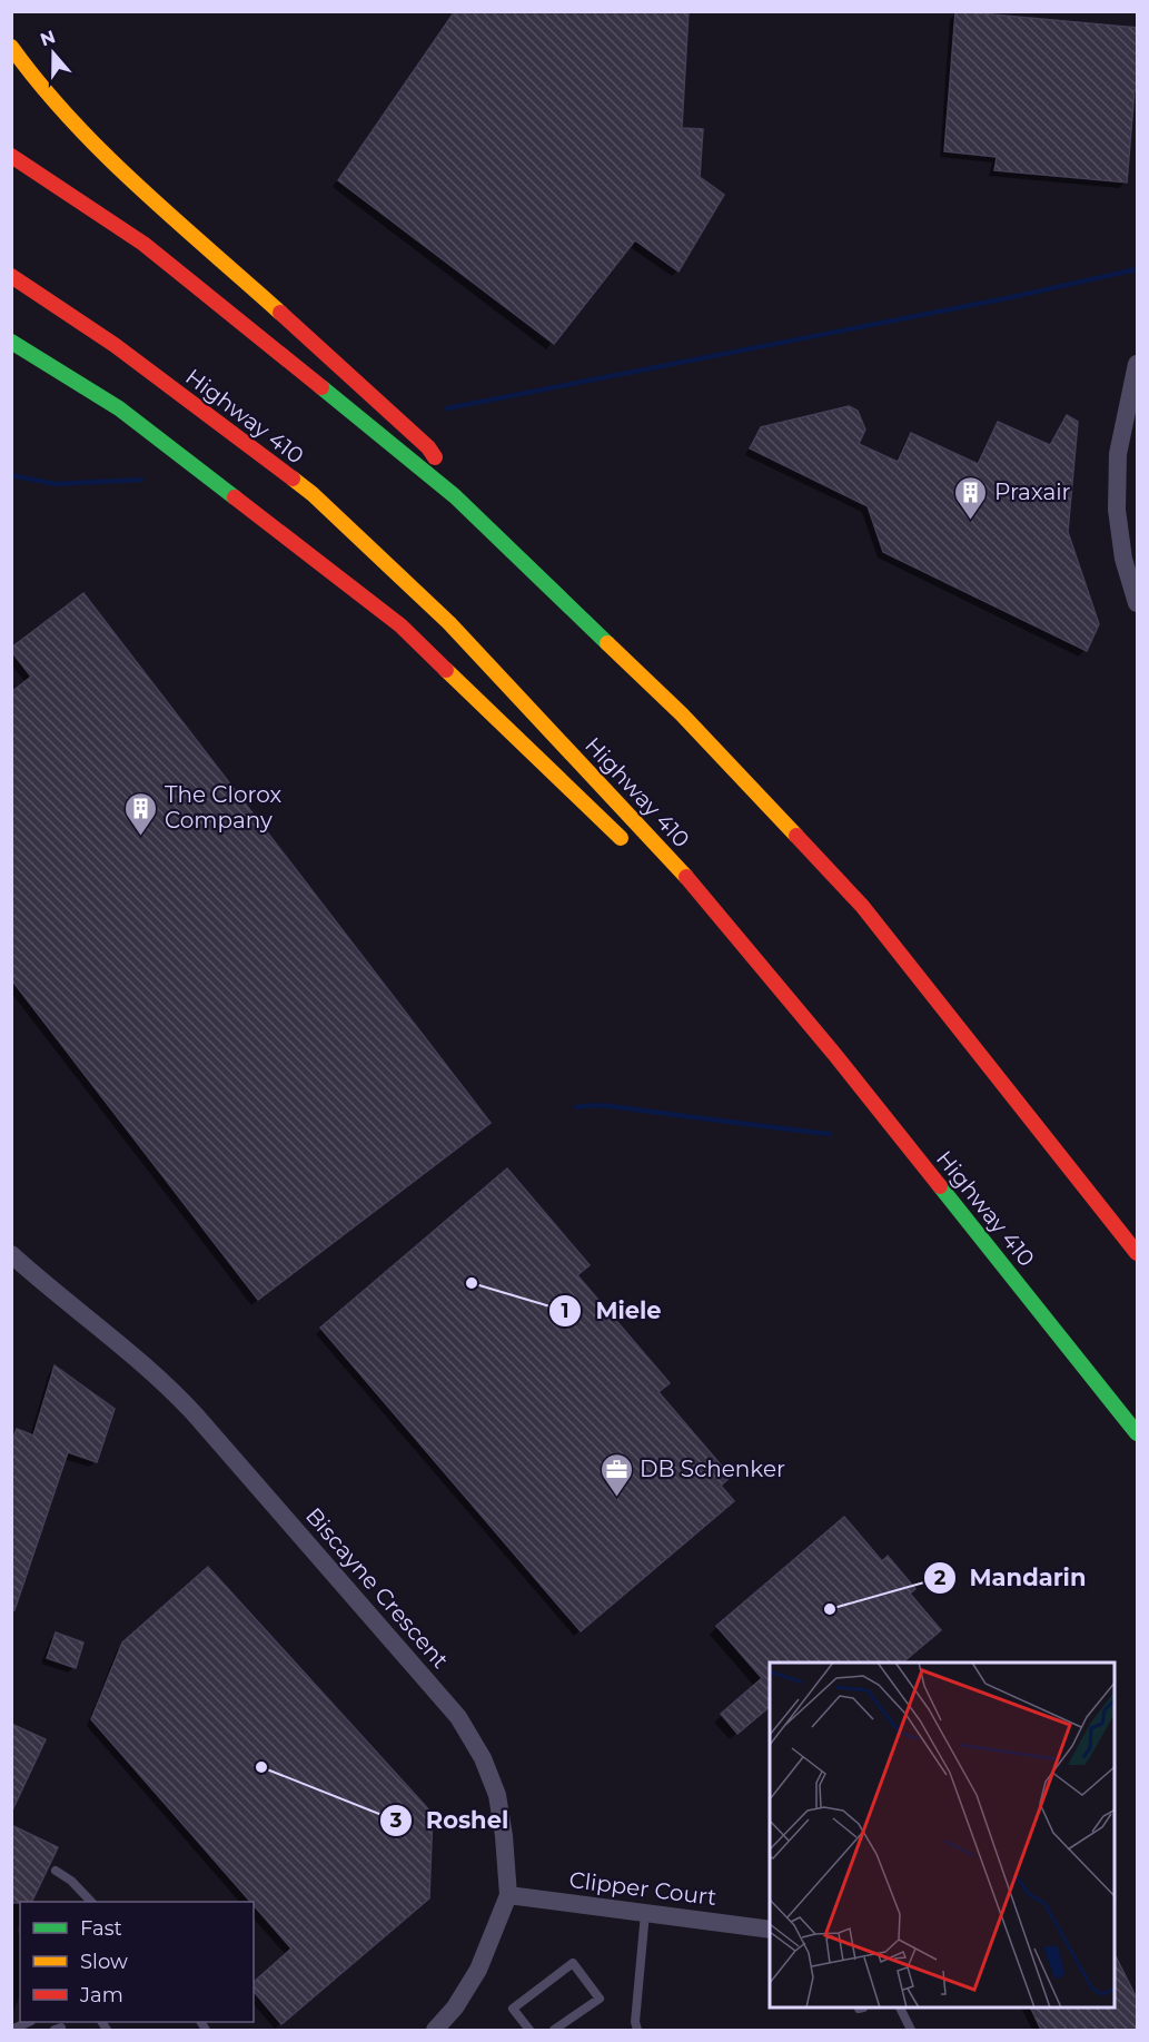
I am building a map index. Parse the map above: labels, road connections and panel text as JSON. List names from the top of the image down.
{
  "streets": {
    "highway": ["Highway 410"],
    "street": ["Biscayne Crescent", "Clipper Court"]
  },
  "crossings": [
    ["Biscayne Crescent", "Clipper Court"]
  ],
  "places": {
    "building": ["Praxair", "The Clorox Company"],
    "other": ["Miele", "Mandarin", "Roshel"],
    "office": ["DB Schenker"]
  },
  "legend": ["Fast", "Slow", "Jam"],
  "north": "top"
}
